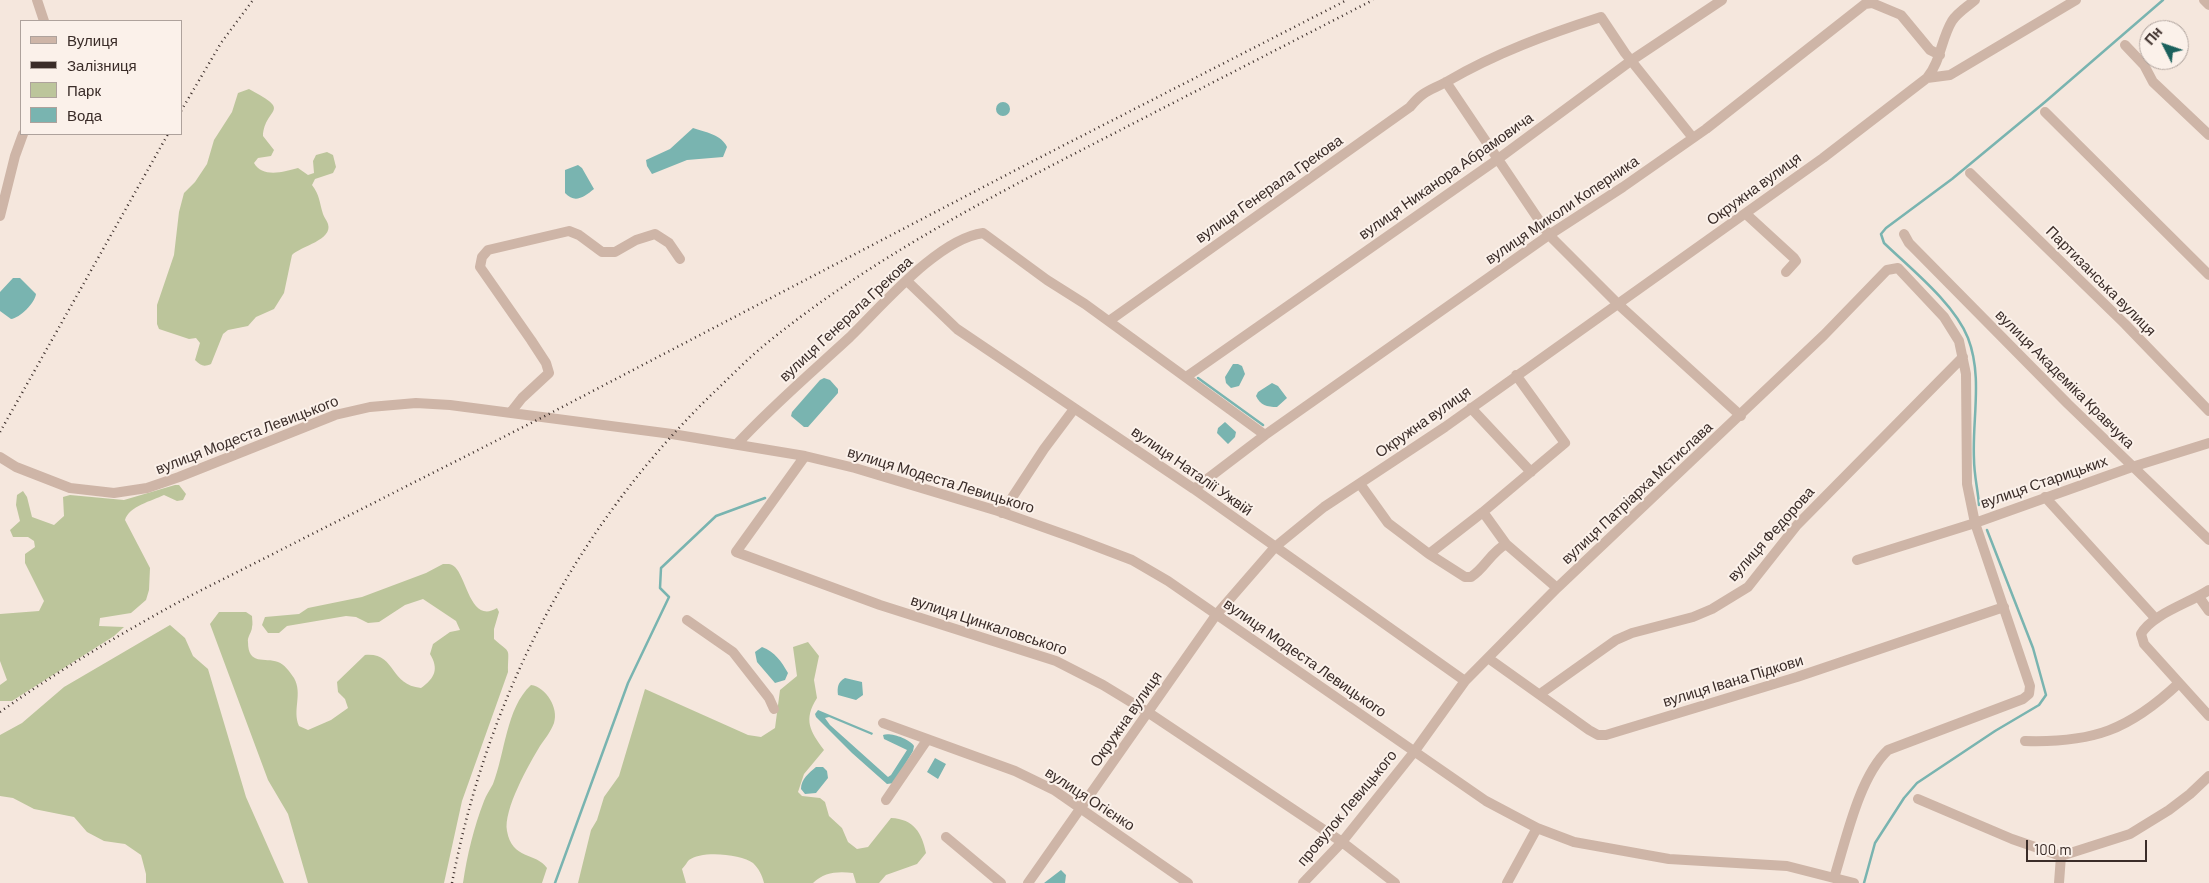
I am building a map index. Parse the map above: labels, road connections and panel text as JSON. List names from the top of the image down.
{
  "streets": {
    "street": [
      "вулиця Никанора Абрамовича",
      "вулиця Генерала Грекова",
      "Окружна вулиця",
      "вулиця Миколи Коперника",
      "Партизанська вулиця",
      "вулиця Академіка Кравчука",
      "вулиця Модеста Левицького",
      "вулиця Наталії Ужвій",
      "вулиця Старицьких",
      "вулиця Патріарха Мстислава",
      "вулиця Федорова",
      "вулиця Цинкаловського",
      "вулиця Івана Підкови",
      "вулиця Огієнко",
      "провулок Левицького"
    ]
  },
  "crossings": [
    ["вулиця Никанора Абрамовича", "вулиця Генерала Грекова"],
    ["вулиця Генерала Грекова", "вулиця Миколи Коперника"],
    ["вулиця Генерала Грекова", "вулиця Модеста Левицького"],
    ["вулиця Генерала Грекова", "вулиця Наталії Ужвій"],
    ["Окружна вулиця", "вулиця Миколи Коперника"],
    ["Окружна вулиця", "вулиця Модеста Левицького"],
    ["Окружна вулиця", "вулиця Наталії Ужвій"],
    ["Окружна вулиця", "вулиця Цинкаловського"],
    ["Окружна вулиця", "вулиця Огієнко"],
    ["вулиця Миколи Коперника", "вулиця Наталії Ужвій"],
    ["вулиця Академіка Кравчука", "вулиця Старицьких"],
    ["вулиця Модеста Левицького", "вулиця Патріарха Мстислава"],
    ["вулиця Модеста Левицького", "вулиця Цинкаловського"],
    ["вулиця Модеста Левицького", "провулок Левицького"],
    ["вулиця Наталії Ужвій", "вулиця Патріарха Мстислава"],
    ["вулиця Патріарха Мстислава", "вулиця Федорова"],
    ["вулиця Патріарха Мстислава", "вулиця Івана Підкови"],
    ["вулиця Патріарха Мстислава", "провулок Левицького"],
    ["вулиця Федорова", "вулиця Івана Підкови"],
    ["вулиця Цинкаловського", "провулок Левицького"]
  ],
  "legend": [
    "Вулиця",
    "Залізниця",
    "Парк",
    "Вода"
  ],
  "scale_bar": "100 m",
  "north": "top left"
}
